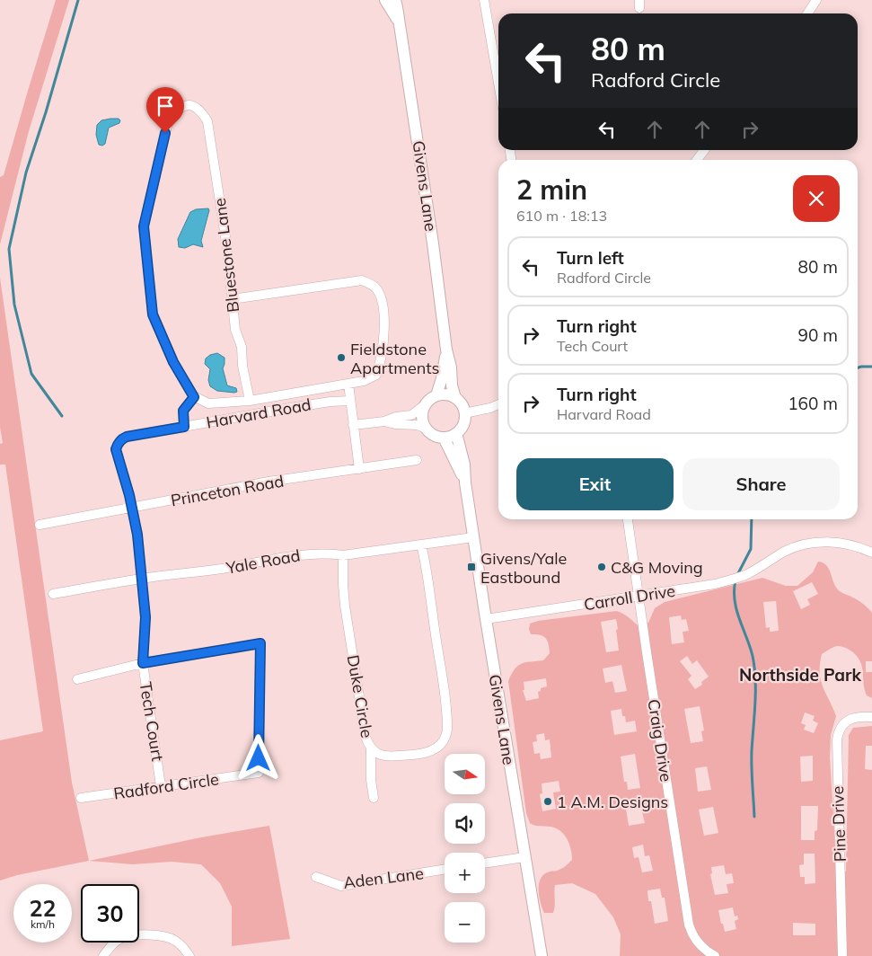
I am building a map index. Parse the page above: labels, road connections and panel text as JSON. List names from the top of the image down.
{
  "streets": {
    "street": [
      "Givens Lane",
      "Bluestone Lane",
      "Harvard Road",
      "Princeton Road",
      "Yale Road",
      "Carroll Drive",
      "Duke Circle",
      "Tech Court",
      "Craig Drive",
      "Radford Circle",
      "Pine Drive",
      "Aden Lane"
    ]
  },
  "crossings": [
    ["Givens Lane", "Yale Road"],
    ["Givens Lane", "Carroll Drive"],
    ["Harvard Road", "Tech Court"],
    ["Princeton Road", "Tech Court"],
    ["Yale Road", "Duke Circle"],
    ["Yale Road", "Tech Court"],
    ["Carroll Drive", "Craig Drive"],
    ["Tech Court", "Radford Circle"]
  ],
  "districts": ["Northside Park"],
  "places": {
    "other": ["Fieldstone Apartments", "C&G Moving", "1 A.M. Designs"],
    "transit": ["Givens/Yale Eastbound"]
  },
  "north": "right",
  "page": {
    "turn": ["80 m", "Radford Circle"],
    "heading": ["2 min", "610 m · 18:13"],
    "list": [
      {
        "name": "Turn left",
        "note": "Radford Circle",
        "value": "80 m"
      },
      {
        "name": "Turn right",
        "note": "Tech Court",
        "value": "90 m"
      },
      {
        "name": "Turn right",
        "note": "Harvard Road",
        "value": "160 m"
      }
    ],
    "buttons": ["Exit", "Share"],
    "map_buttons": ["+", "−"],
    "speed": "22 km/h",
    "limit": "30"
  }
}
